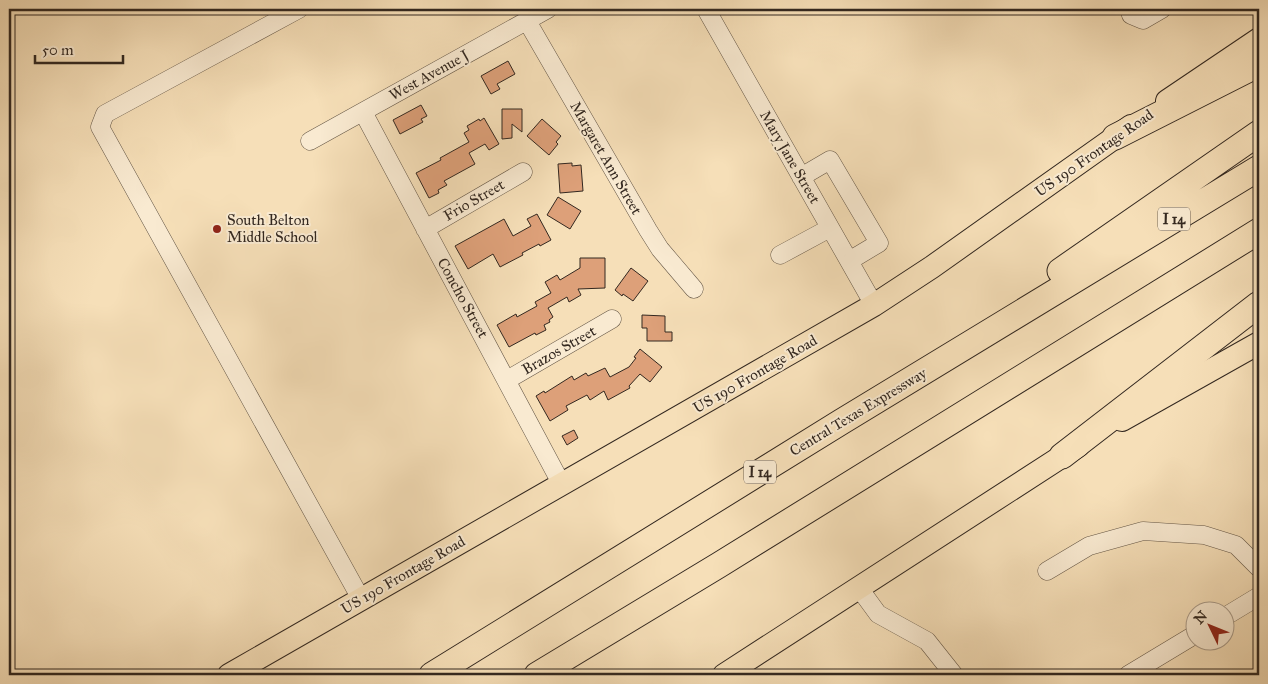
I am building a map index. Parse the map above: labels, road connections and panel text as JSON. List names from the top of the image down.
{
  "streets": {
    "highway": ["I 14", "Central Texas Expressway"],
    "main road": ["US 190 Frontage Road"],
    "street": [
      "West Avenue J",
      "Mary Jane Street",
      "Margaret Ann Street",
      "Frio Street",
      "Concho Street",
      "Brazos Street"
    ]
  },
  "crossings": [
    ["West Avenue J", "Margaret Ann Street"],
    ["West Avenue J", "Concho Street"],
    ["US 190 Frontage Road", "Mary Jane Street"],
    ["US 190 Frontage Road", "Concho Street"],
    ["Frio Street", "Concho Street"],
    ["Concho Street", "Brazos Street"]
  ],
  "places": ["South Belton Middle School"],
  "scale_bar": "50 m",
  "north": "top left"
}
